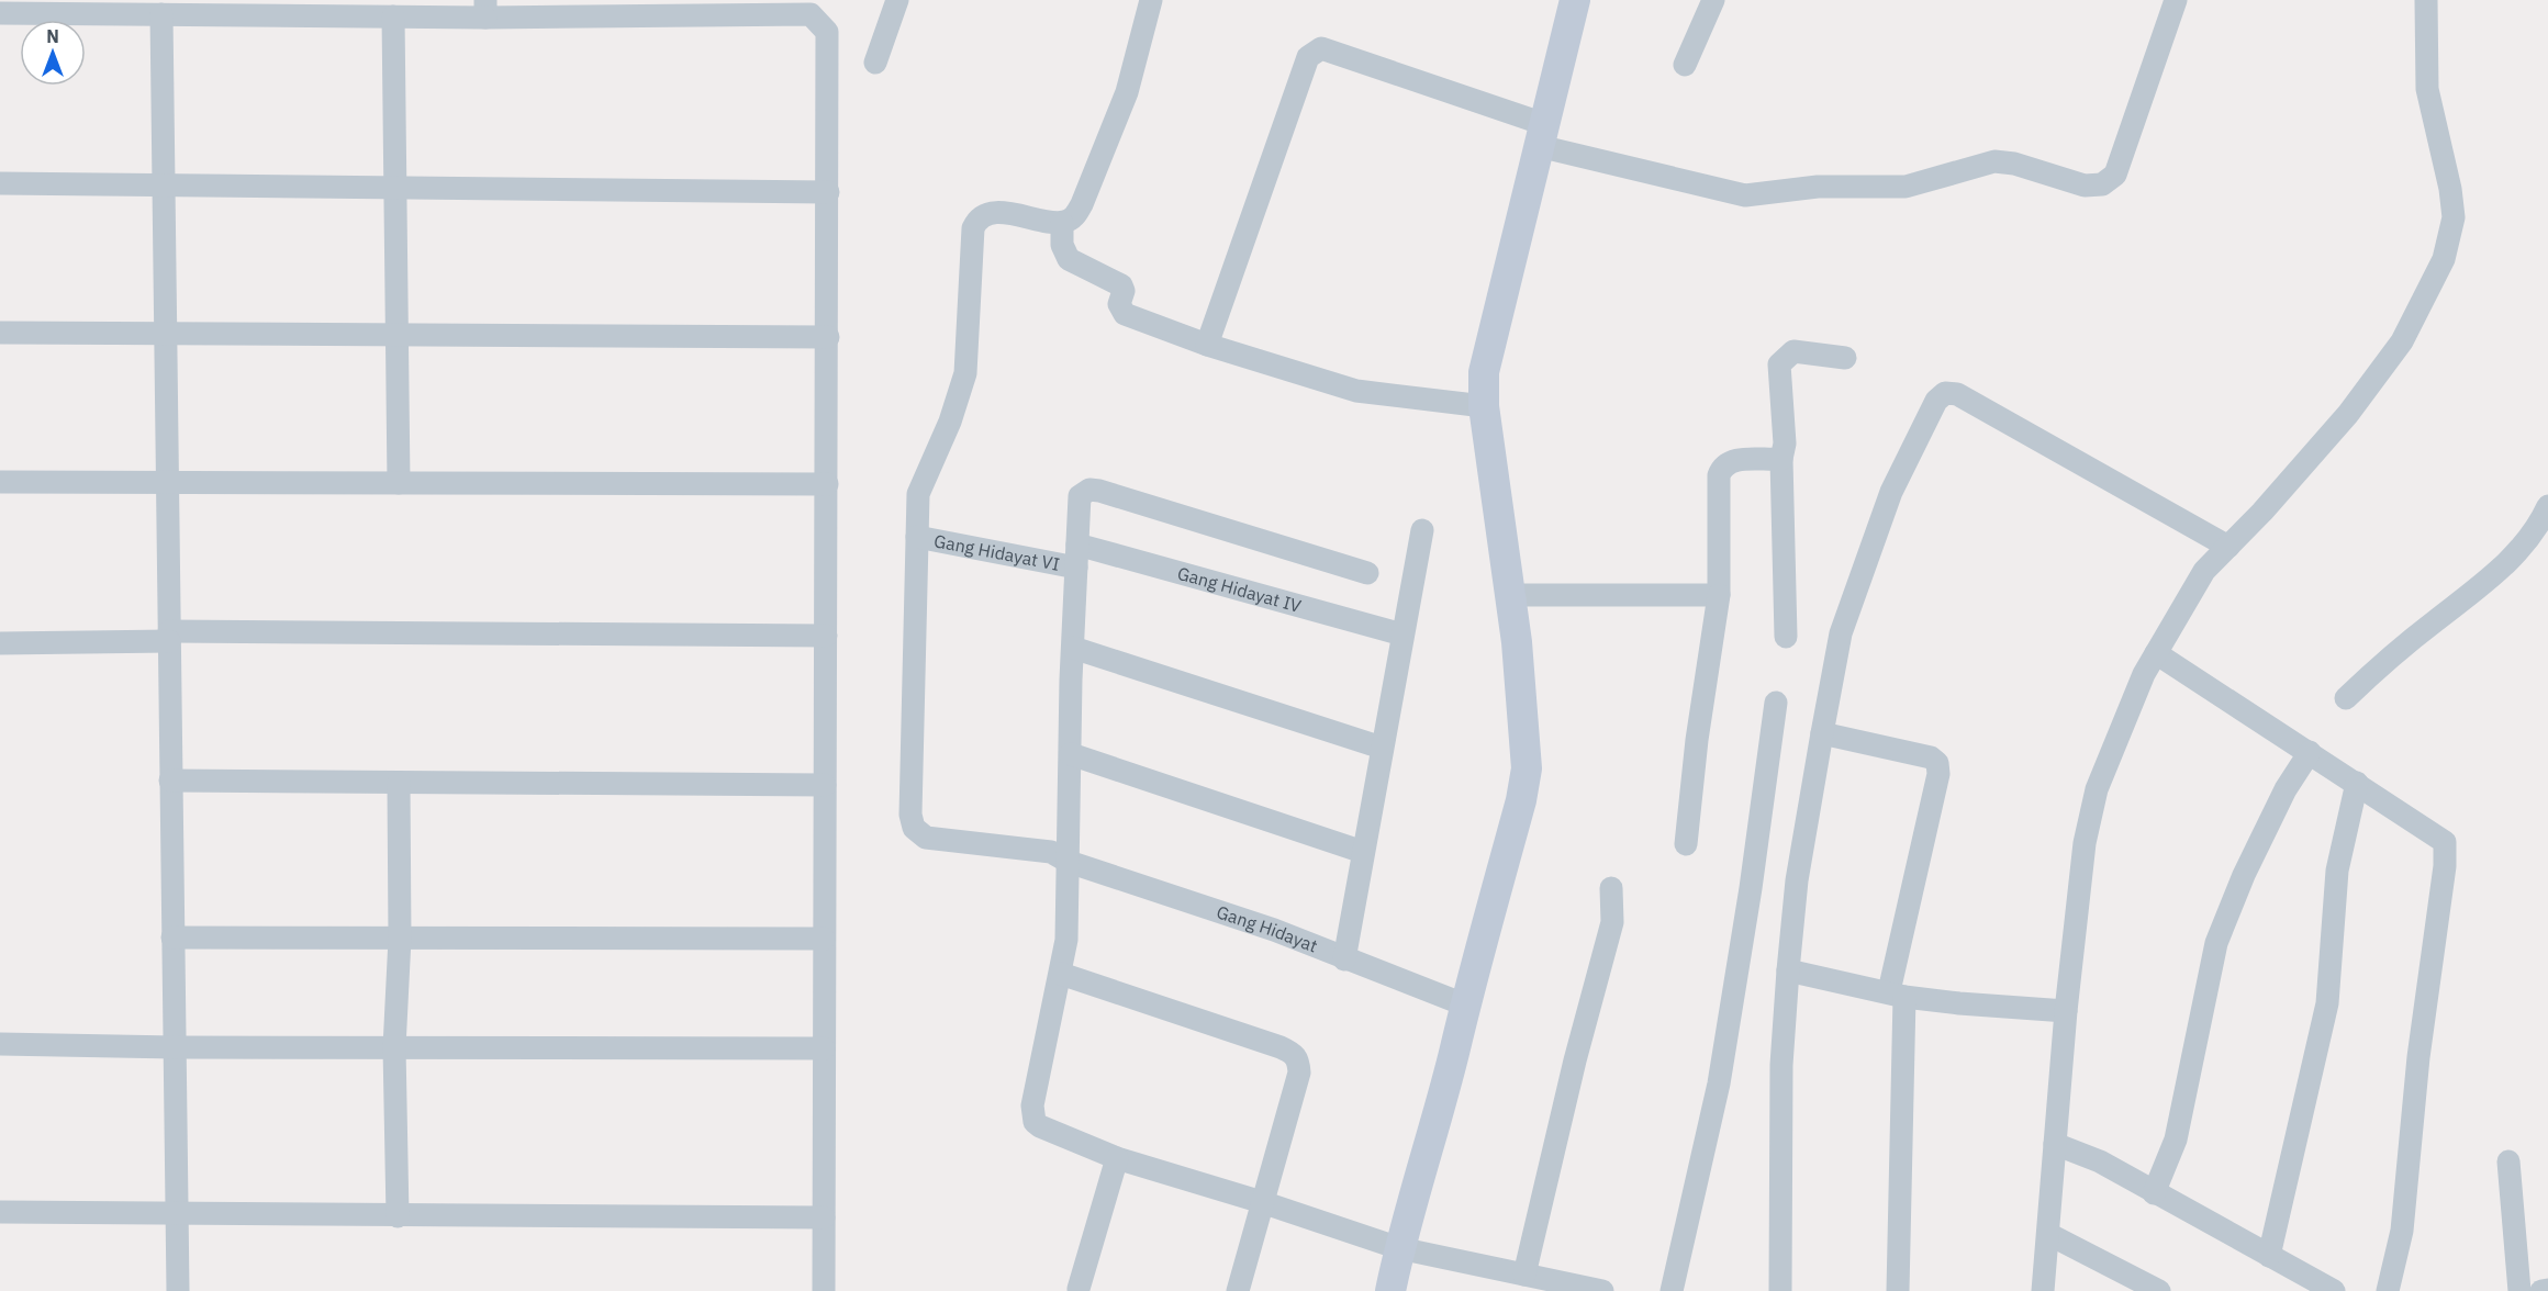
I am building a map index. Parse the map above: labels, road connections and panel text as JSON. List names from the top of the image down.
{
  "streets": {
    "street": ["Gang Hidayat VI", "Gang Hidayat IV", "Gang Hidayat"]
  },
  "crossings": [
    ["Gang Hidayat VI", "Gang Hidayat IV"],
    ["Gang Hidayat VI", "Gang Hidayat"]
  ],
  "north": "top"
}
